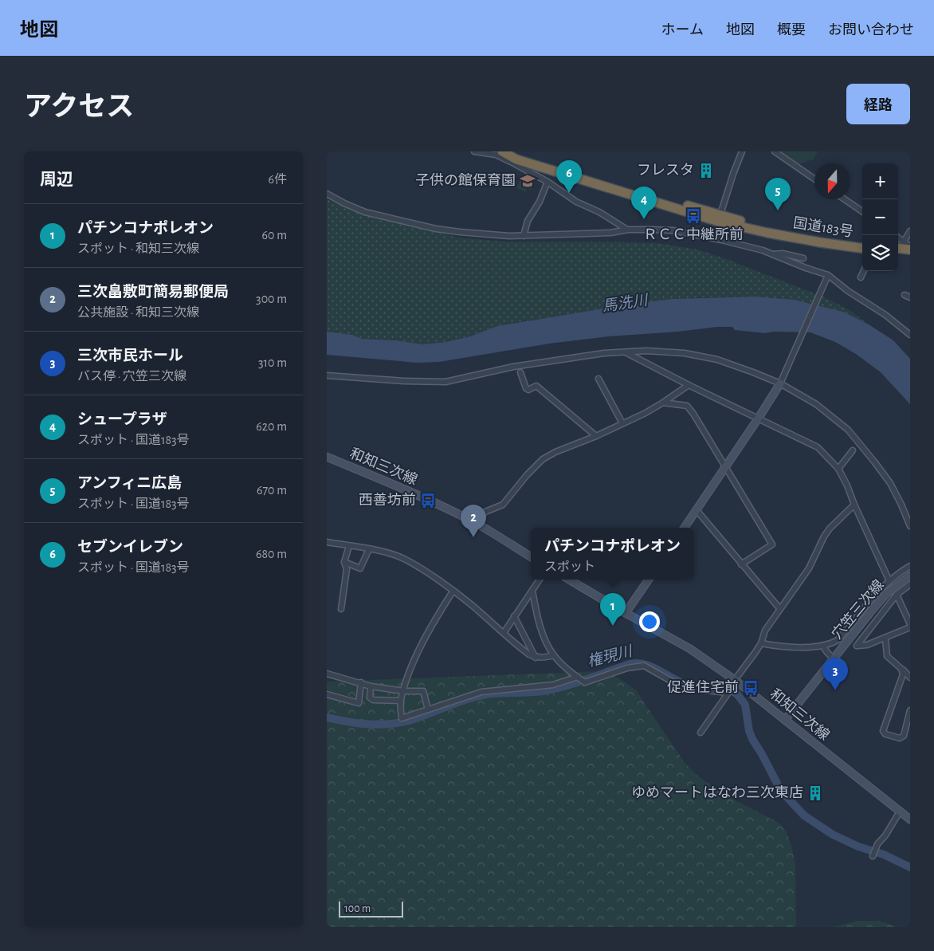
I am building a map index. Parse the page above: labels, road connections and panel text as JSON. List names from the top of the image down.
{
  "streets": {
    "highway": ["国道183号"],
    "main road": ["和知三次線", "穴笠三次線"]
  },
  "crossings": [
    ["和知三次線", "穴笠三次線"]
  ],
  "water": ["馬洗川", "権現川"],
  "places": {
    "building": ["フレスタ", "ゆめマートはなわ三次東店"],
    "school or university": ["子供の館保育園"],
    "bus stop": ["ＲＣＣ中継所前", "西善坊前", "促進住宅前"]
  },
  "scale_bar": "100 m",
  "north": "bottom",
  "page": {
    "header": "地図",
    "nav": [
      "ホーム",
      "地図",
      "概要",
      "お問い合わせ"
    ],
    "title": "アクセス",
    "buttons": "経路",
    "heading": ["周辺", "6件"],
    "pins": [
      "6",
      "5",
      "4",
      "2",
      "1",
      "3"
    ],
    "map_buttons": ["+", "−"],
    "list": [
      {
        "mark": "1",
        "name": "パチンコナポレオン",
        "note": "スポット · 和知三次線",
        "value": "60 m"
      },
      {
        "mark": "2",
        "name": "三次畠敷町簡易郵便局",
        "note": "公共施設 · 和知三次線",
        "value": "300 m"
      },
      {
        "mark": "3",
        "name": "三次市民ホール",
        "note": "バス停 · 穴笠三次線",
        "value": "310 m"
      },
      {
        "mark": "4",
        "name": "シュープラザ",
        "note": "スポット · 国道183号",
        "value": "620 m"
      },
      {
        "mark": "5",
        "name": "アンフィニ広島",
        "note": "スポット · 国道183号",
        "value": "670 m"
      },
      {
        "mark": "6",
        "name": "セブンイレブン",
        "note": "スポット · 国道183号",
        "value": "680 m"
      }
    ],
    "popup": ["パチンコナポレオン", "スポット"],
    "scale": "100 m"
  }
}
